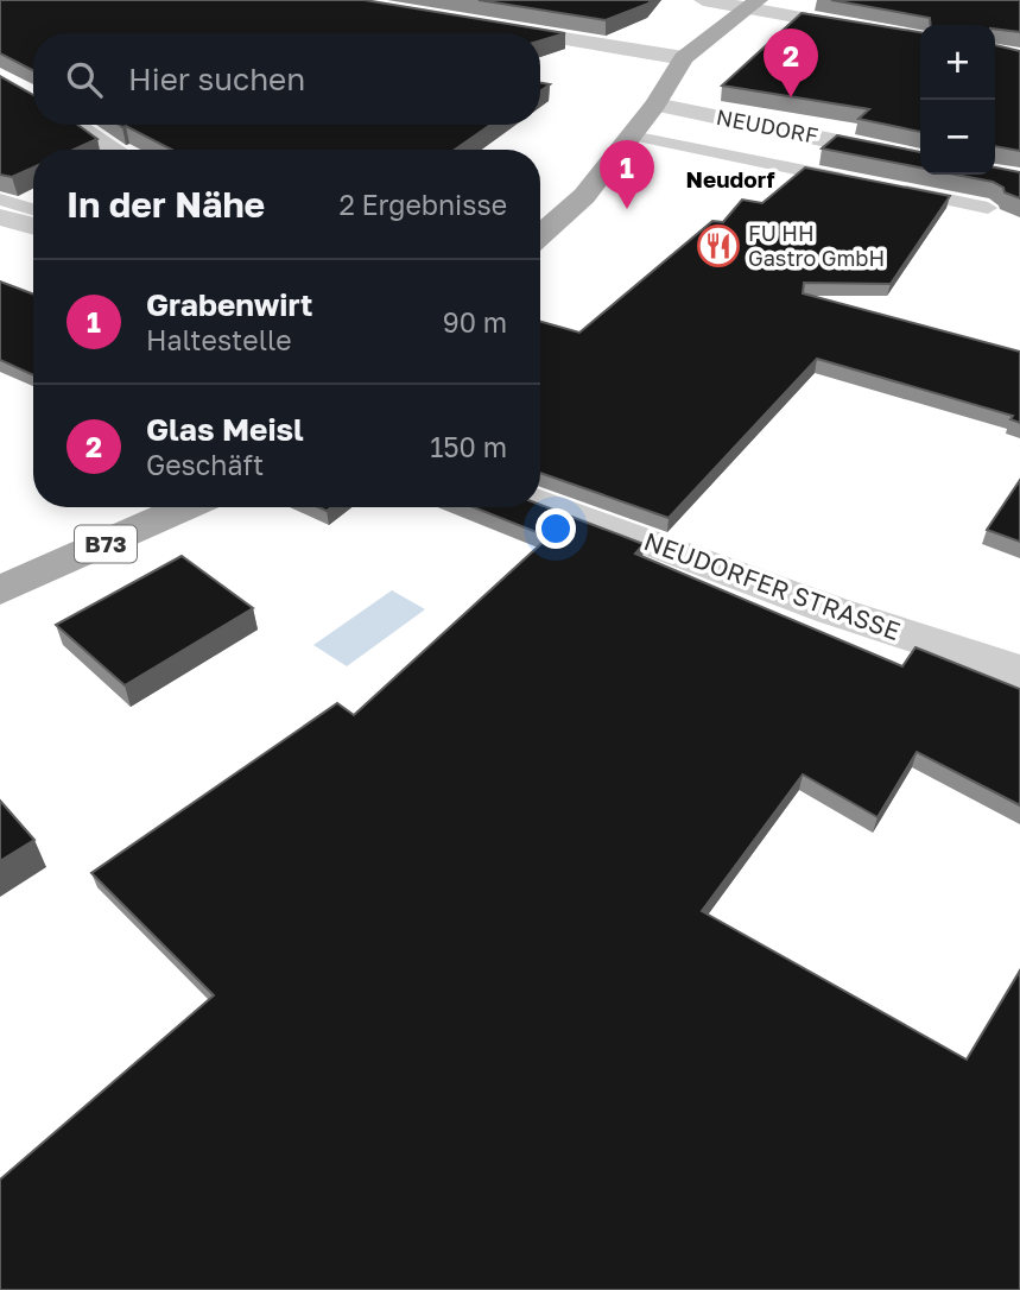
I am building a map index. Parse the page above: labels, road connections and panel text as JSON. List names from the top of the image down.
{
  "streets": {
    "main road": ["B73"],
    "street": ["NEUDORF", "NEUDORFER STRASSE"]
  },
  "districts": ["Neudorf"],
  "places": {
    "restaurant": ["FU HH Gastro GmbH"]
  },
  "page": {
    "map_buttons": ["+", "−"],
    "pins": ["2", "1"],
    "search": "Hier suchen",
    "heading": ["In der Nähe", "2 Ergebnisse"],
    "list": [
      {
        "mark": "1",
        "name": "Grabenwirt",
        "note": "Haltestelle",
        "value": "90 m"
      },
      {
        "mark": "2",
        "name": "Glas Meisl",
        "note": "Geschäft",
        "value": "150 m"
      }
    ]
  }
}
